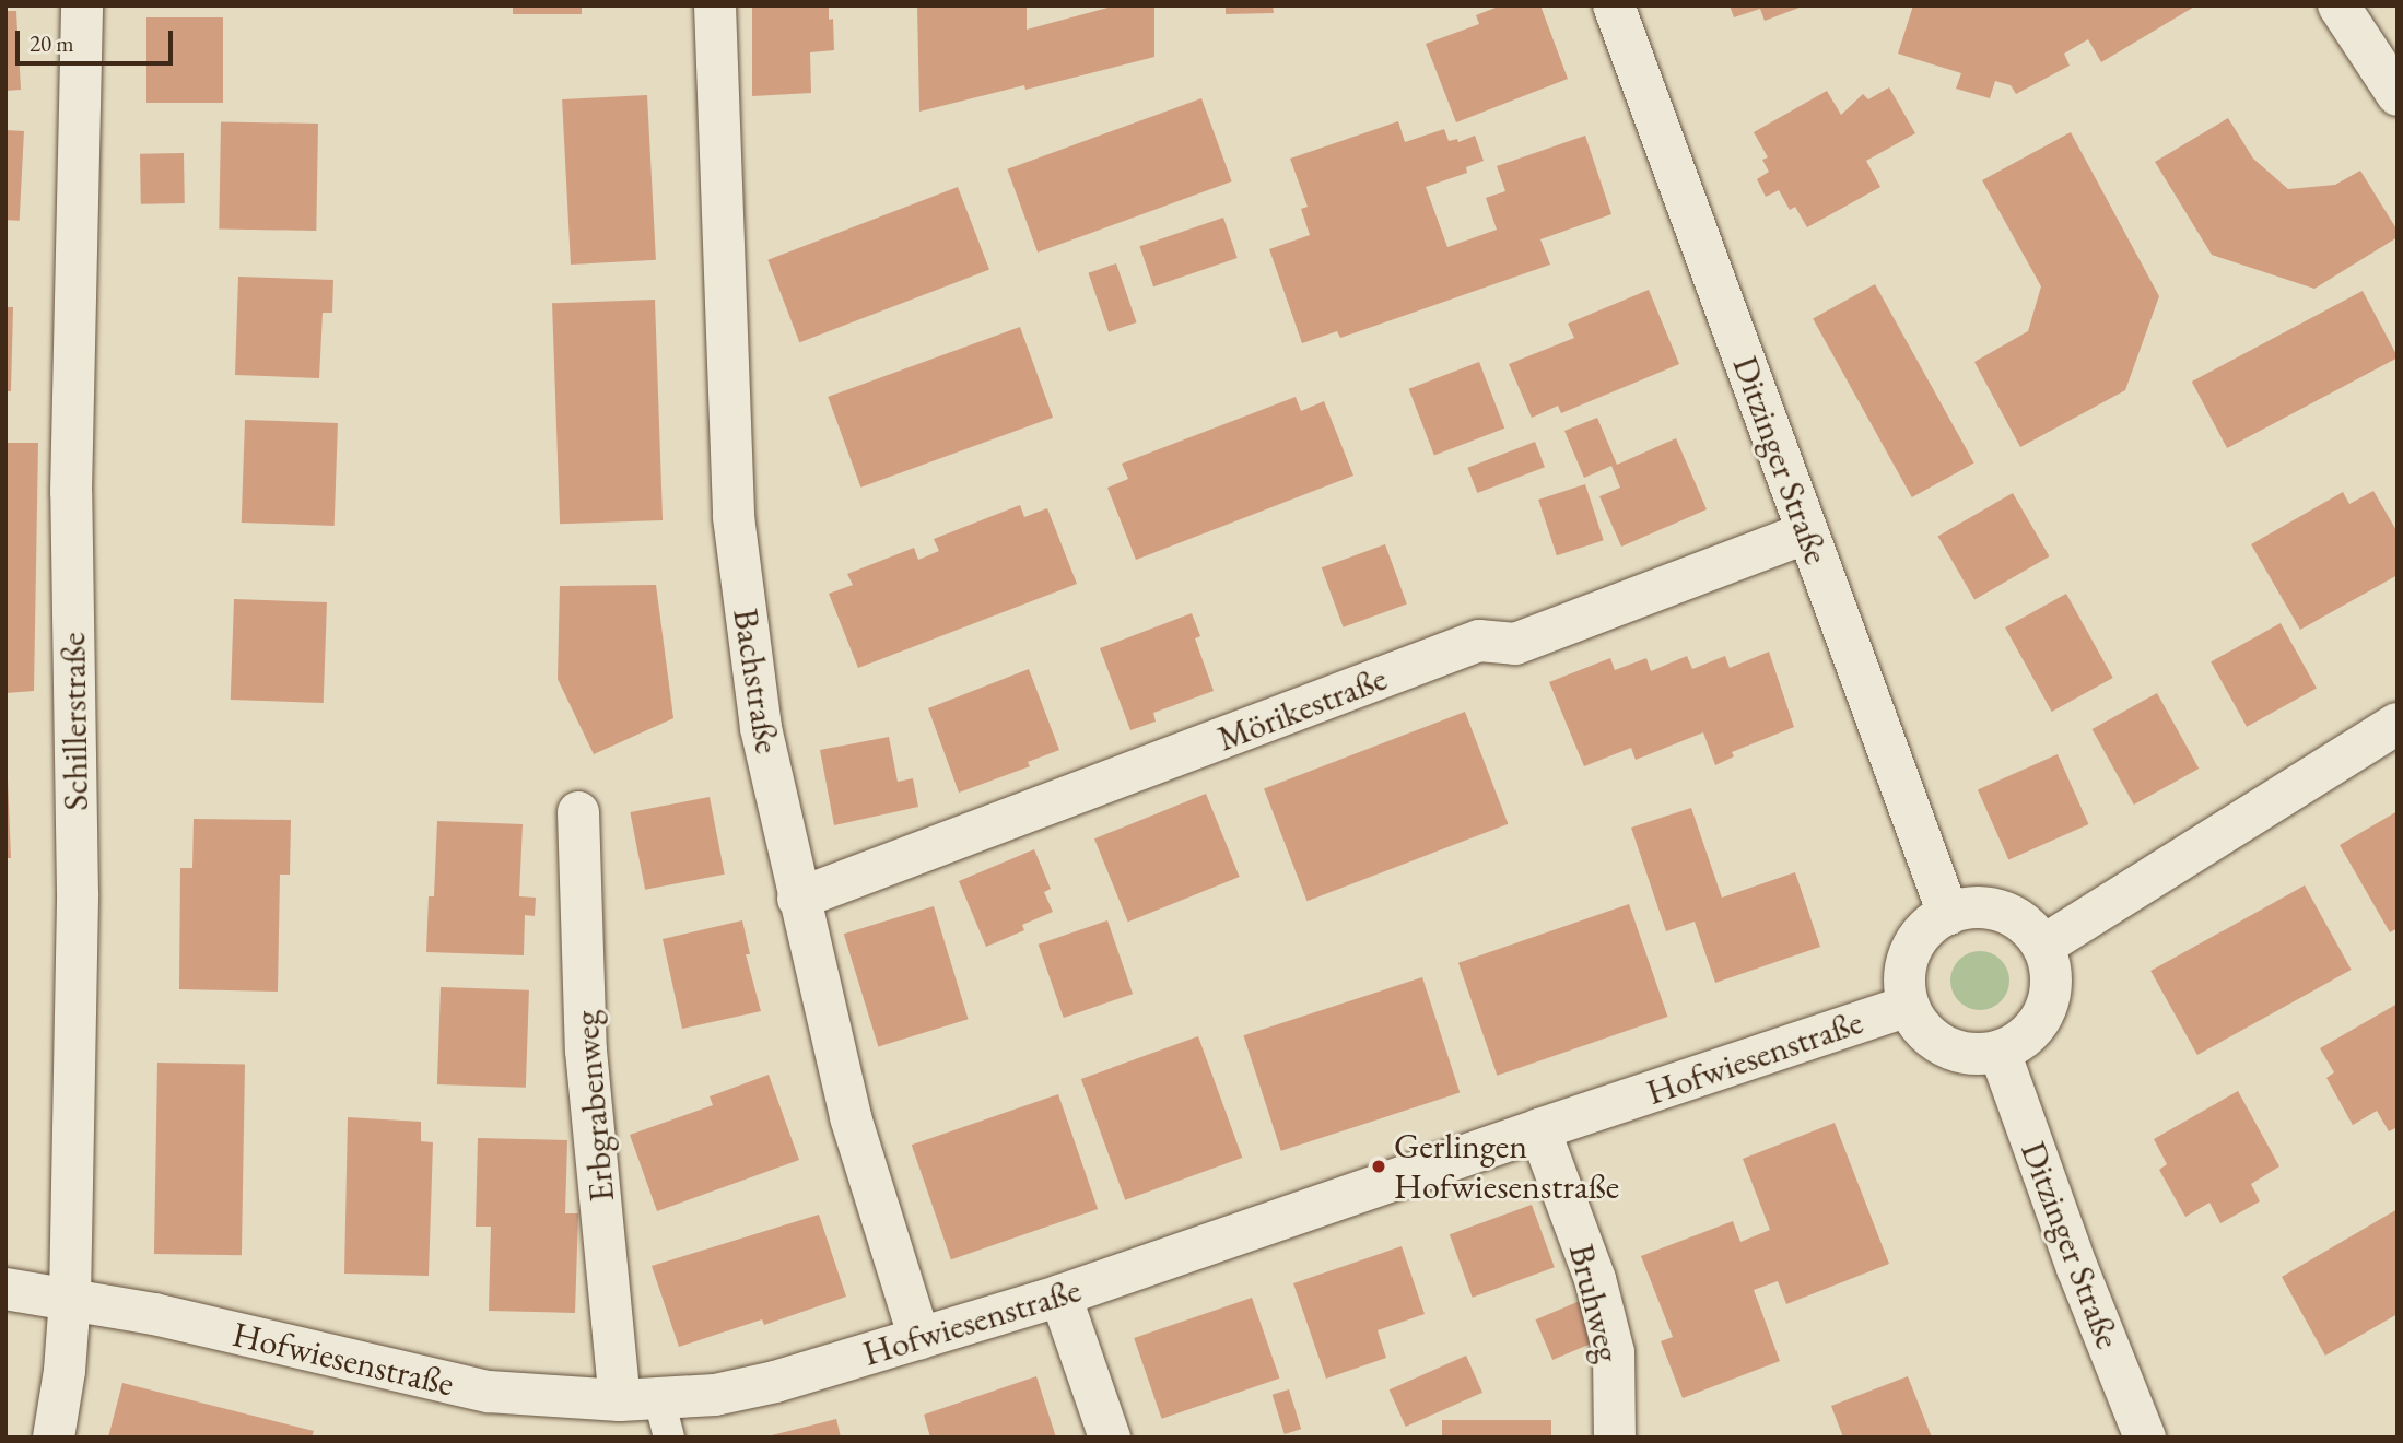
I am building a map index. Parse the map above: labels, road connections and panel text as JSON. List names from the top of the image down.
{
  "streets": {
    "street": [
      "Ditzinger Straße",
      "Bachstraße",
      "Mörikestraße",
      "Schillerstraße",
      "Hofwiesenstraße",
      "Erbgrabenweg",
      "Bruhweg"
    ]
  },
  "crossings": [
    ["Ditzinger Straße", "Mörikestraße"],
    ["Ditzinger Straße", "Hofwiesenstraße"],
    ["Bachstraße", "Mörikestraße"],
    ["Bachstraße", "Hofwiesenstraße"],
    ["Schillerstraße", "Hofwiesenstraße"],
    ["Hofwiesenstraße", "Erbgrabenweg"],
    ["Hofwiesenstraße", "Bruhweg"]
  ],
  "places": ["Gerlingen Hofwiesenstraße"],
  "scale_bar": "20 m"
}
